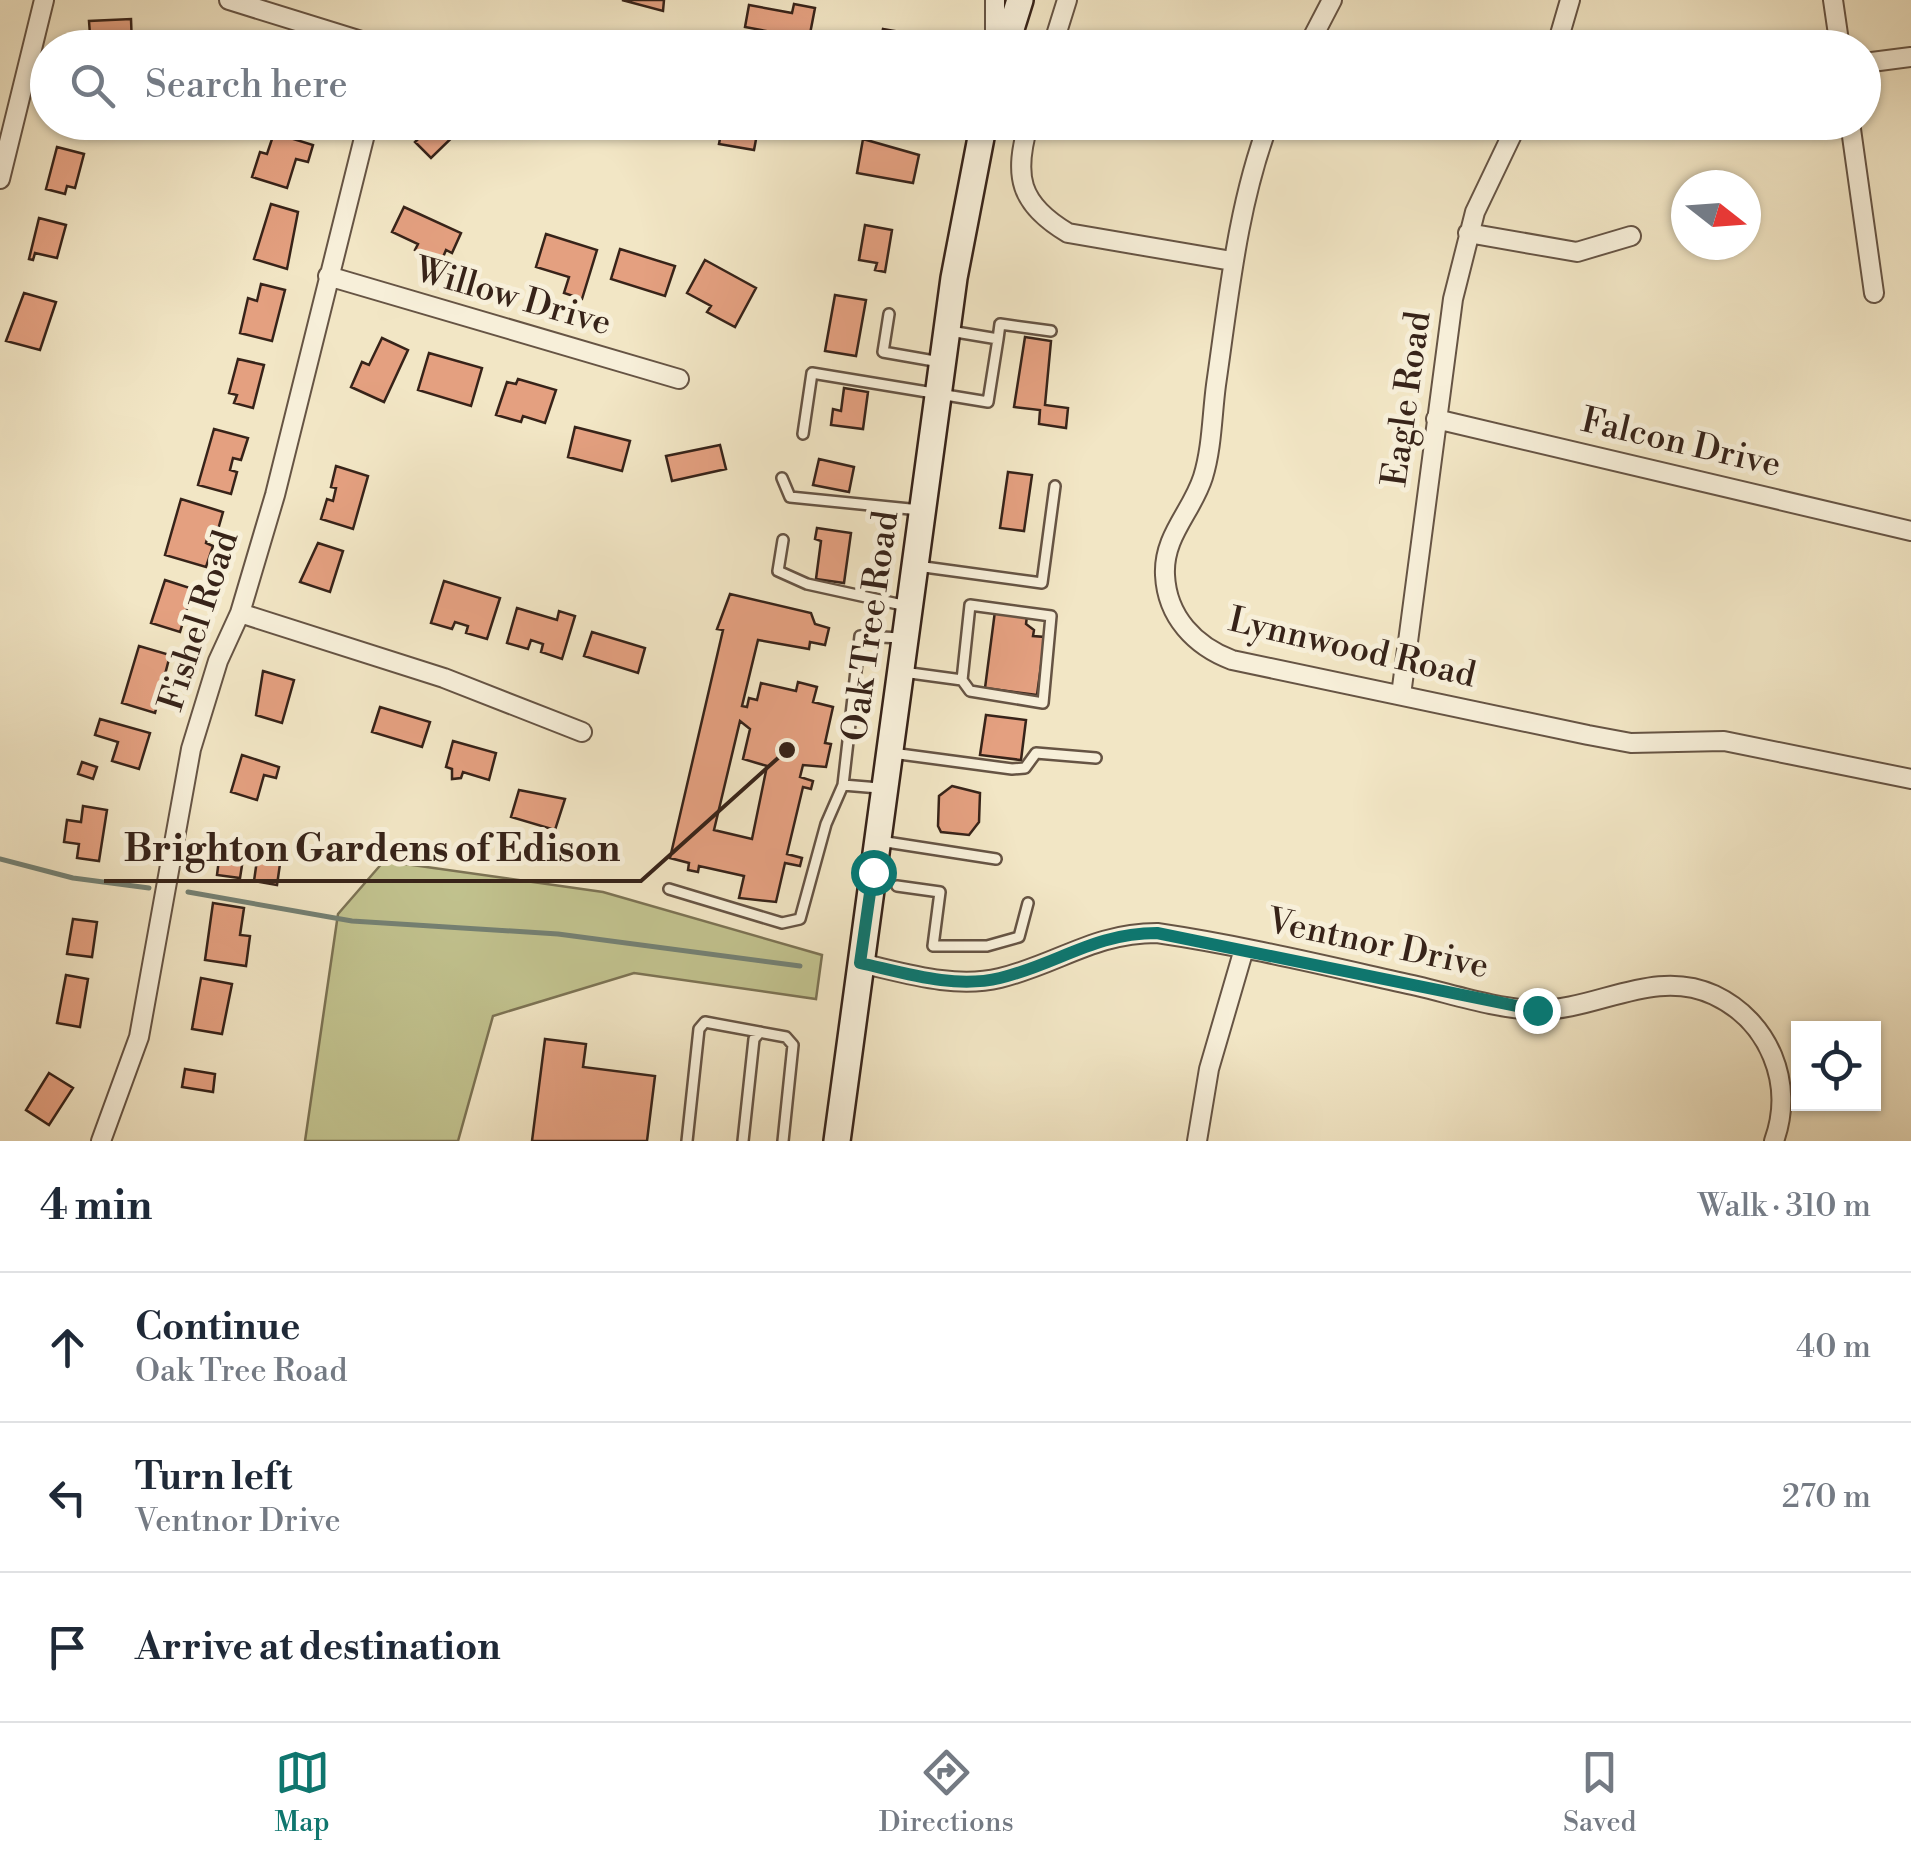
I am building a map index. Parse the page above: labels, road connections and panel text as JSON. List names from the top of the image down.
{
  "streets": {
    "main road": ["Oak Tree Road"],
    "street": [
      "Willow Drive",
      "Eagle Road",
      "Falcon Drive",
      "Fishel Road",
      "Lynnwood Road",
      "Ventnor Drive"
    ]
  },
  "crossings": [
    ["Willow Drive", "Fishel Road"],
    ["Eagle Road", "Falcon Drive"],
    ["Eagle Road", "Lynnwood Road"],
    ["Oak Tree Road", "Ventnor Drive"]
  ],
  "places": ["Brighton Gardens of Edison"],
  "north": "right",
  "page": {
    "search": "Search here",
    "heading": ["4 min", "Walk · 310 m"],
    "list": [
      ["Continue", "Oak Tree Road", "40 m"],
      ["Turn left", "Ventnor Drive", "270 m"],
      "Arrive at destination"
    ],
    "nav": ["Map", "Directions", "Saved"]
  }
}
